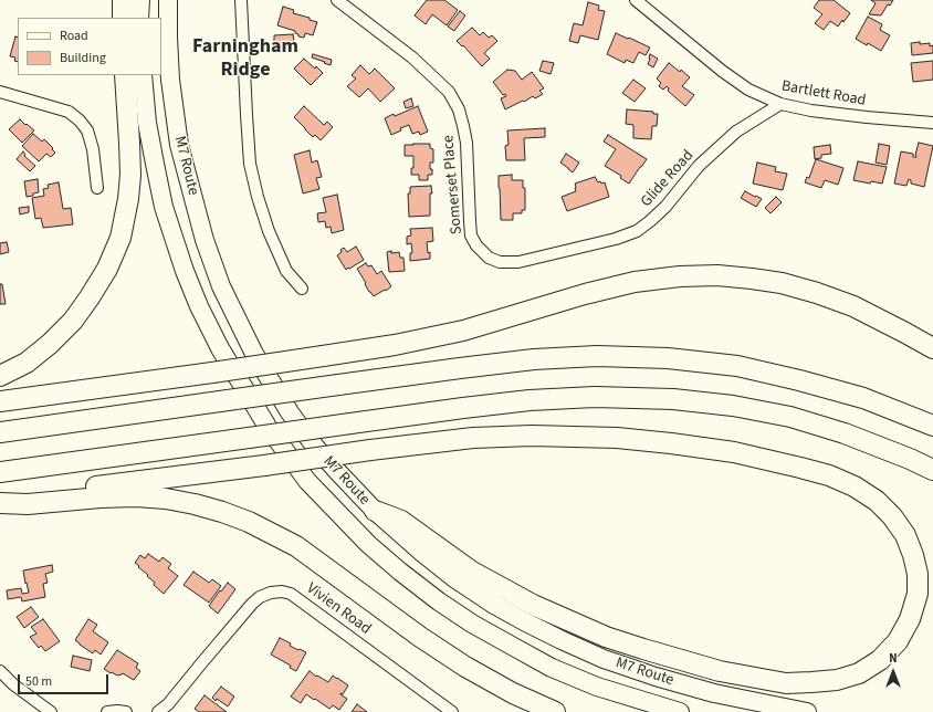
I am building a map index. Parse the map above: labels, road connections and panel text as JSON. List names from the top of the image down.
{
  "streets": {
    "highway": ["M7 Route"],
    "street": [
      "Bartlett Road",
      "Glide Road",
      "Somerset Place",
      "Vivien Road"
    ]
  },
  "crossings": [
    ["Bartlett Road", "Glide Road"],
    ["Glide Road", "Somerset Place"]
  ],
  "districts": ["Farningham Ridge"],
  "legend": ["Road", "Building"],
  "scale_bar": "50 m",
  "north": "top"
}
